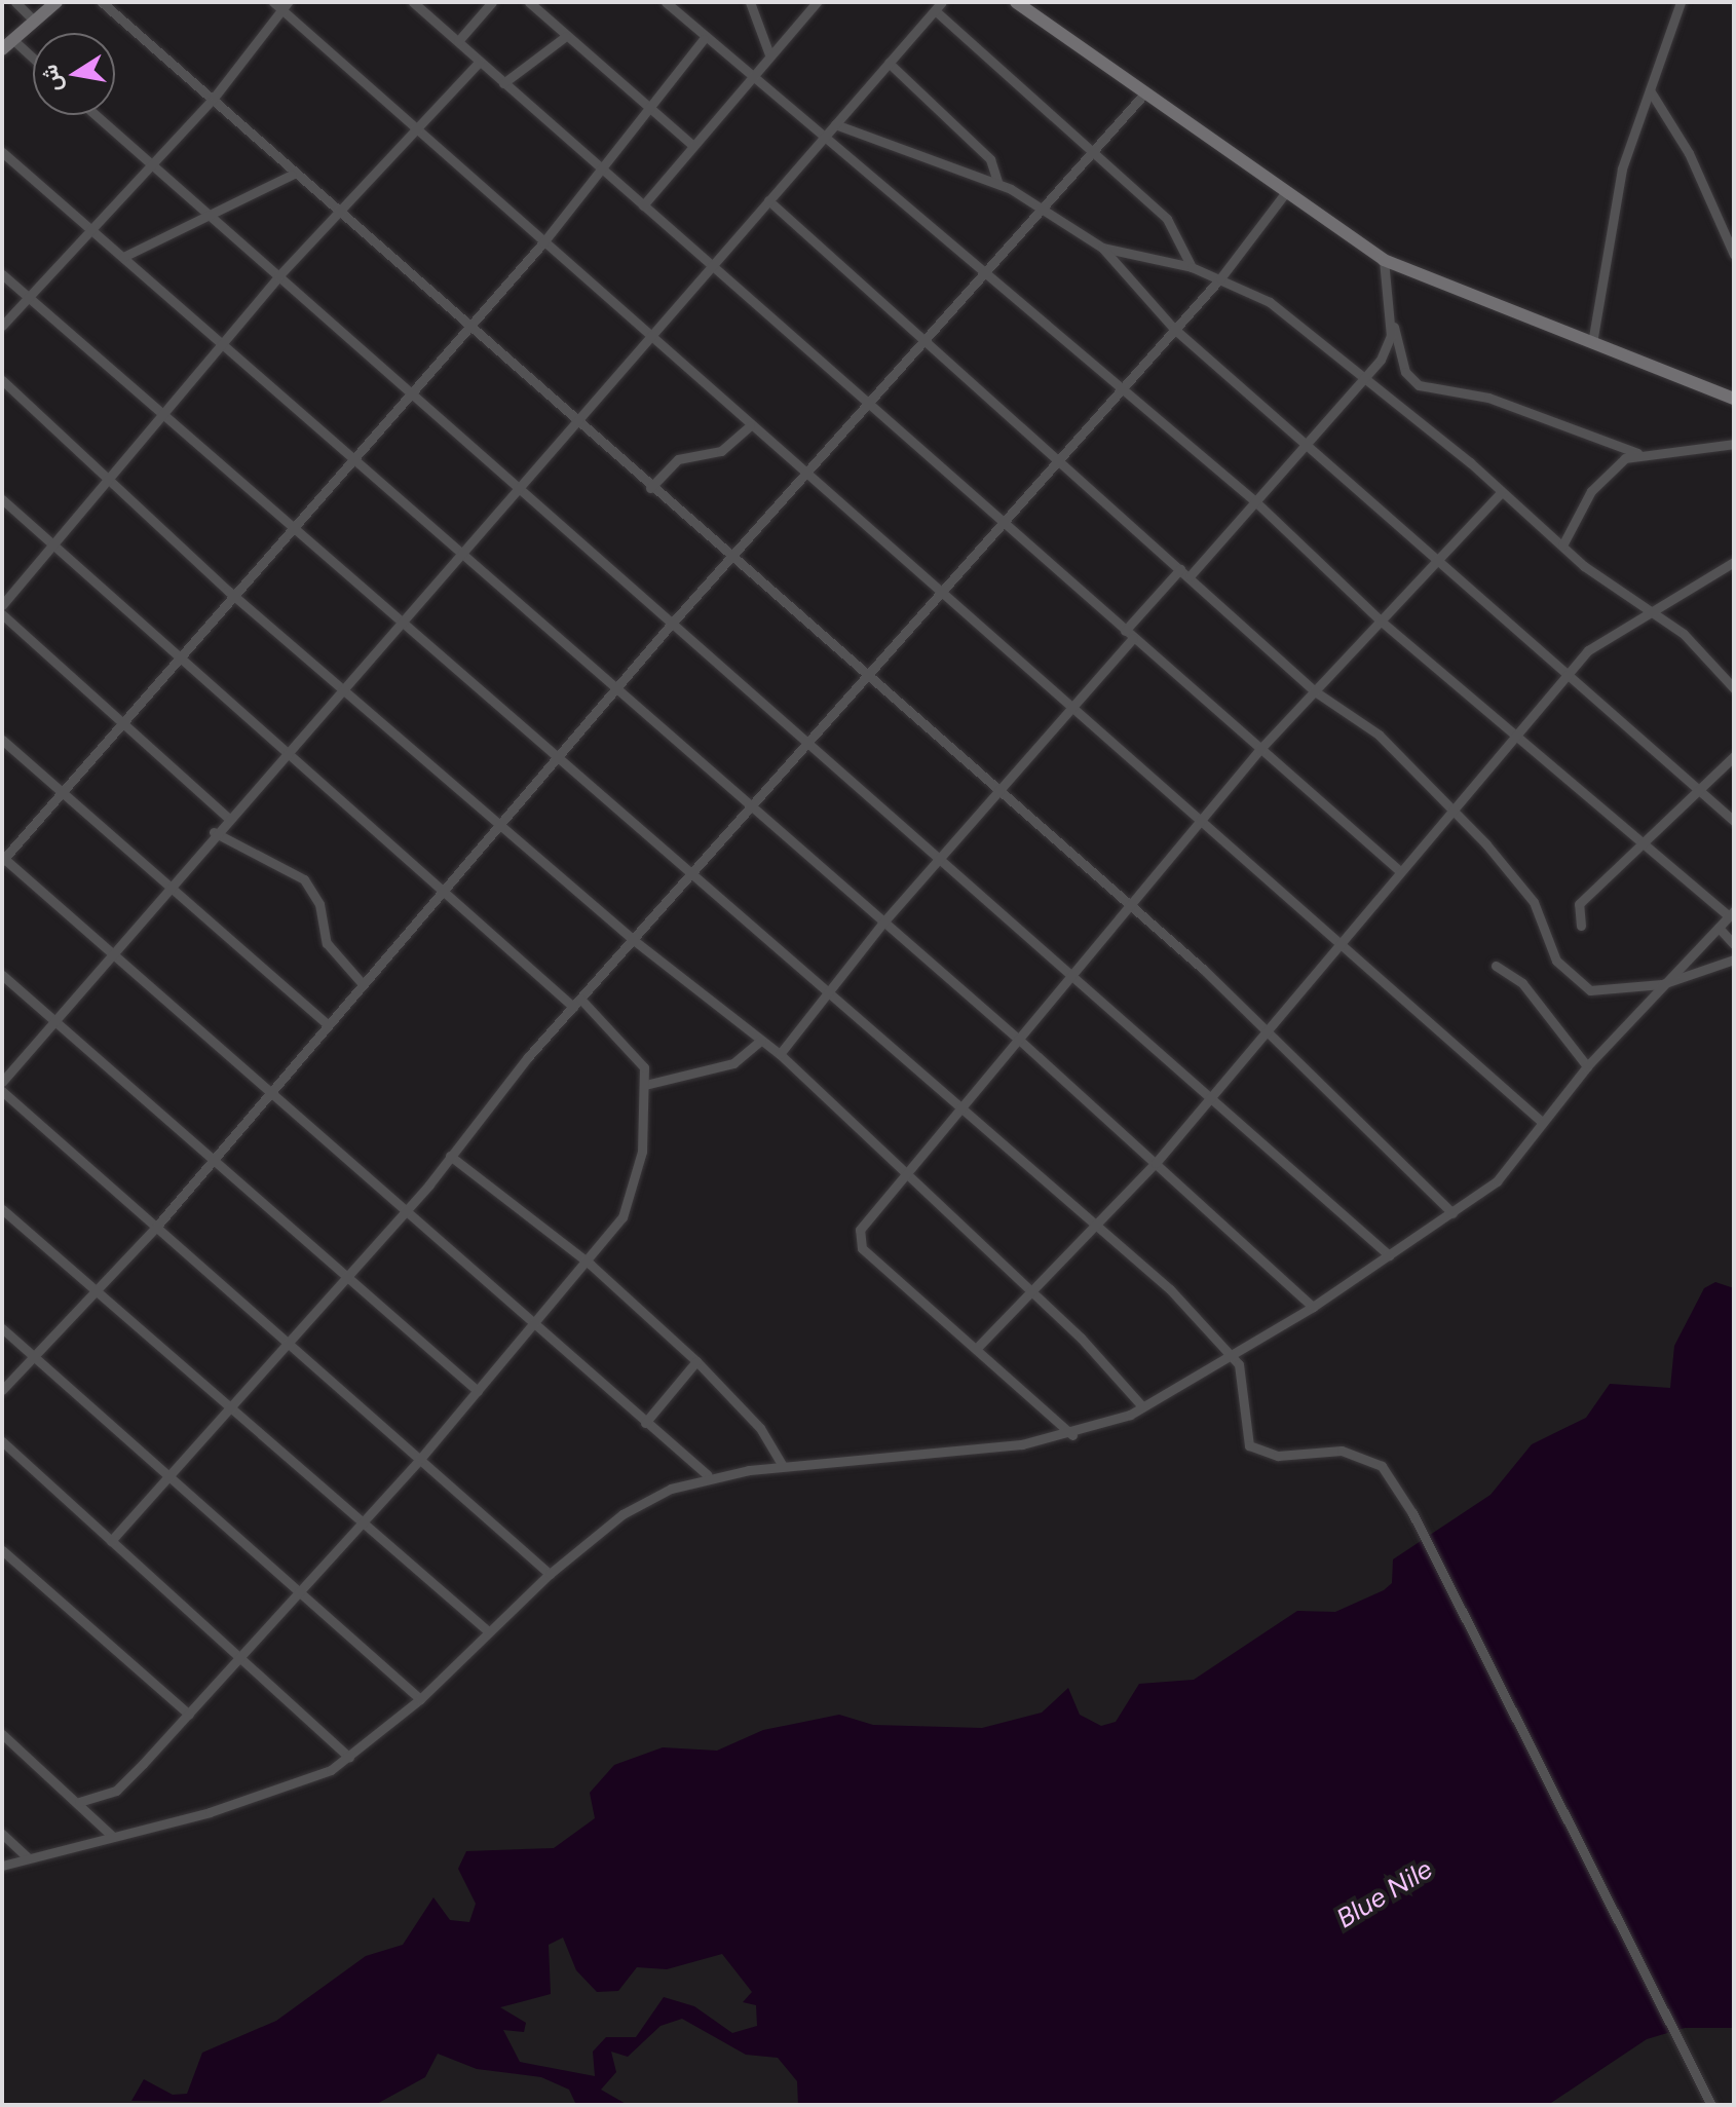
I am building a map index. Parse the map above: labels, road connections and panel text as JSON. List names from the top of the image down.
{
  "water": ["Blue Nile"],
  "north": "left"
}
